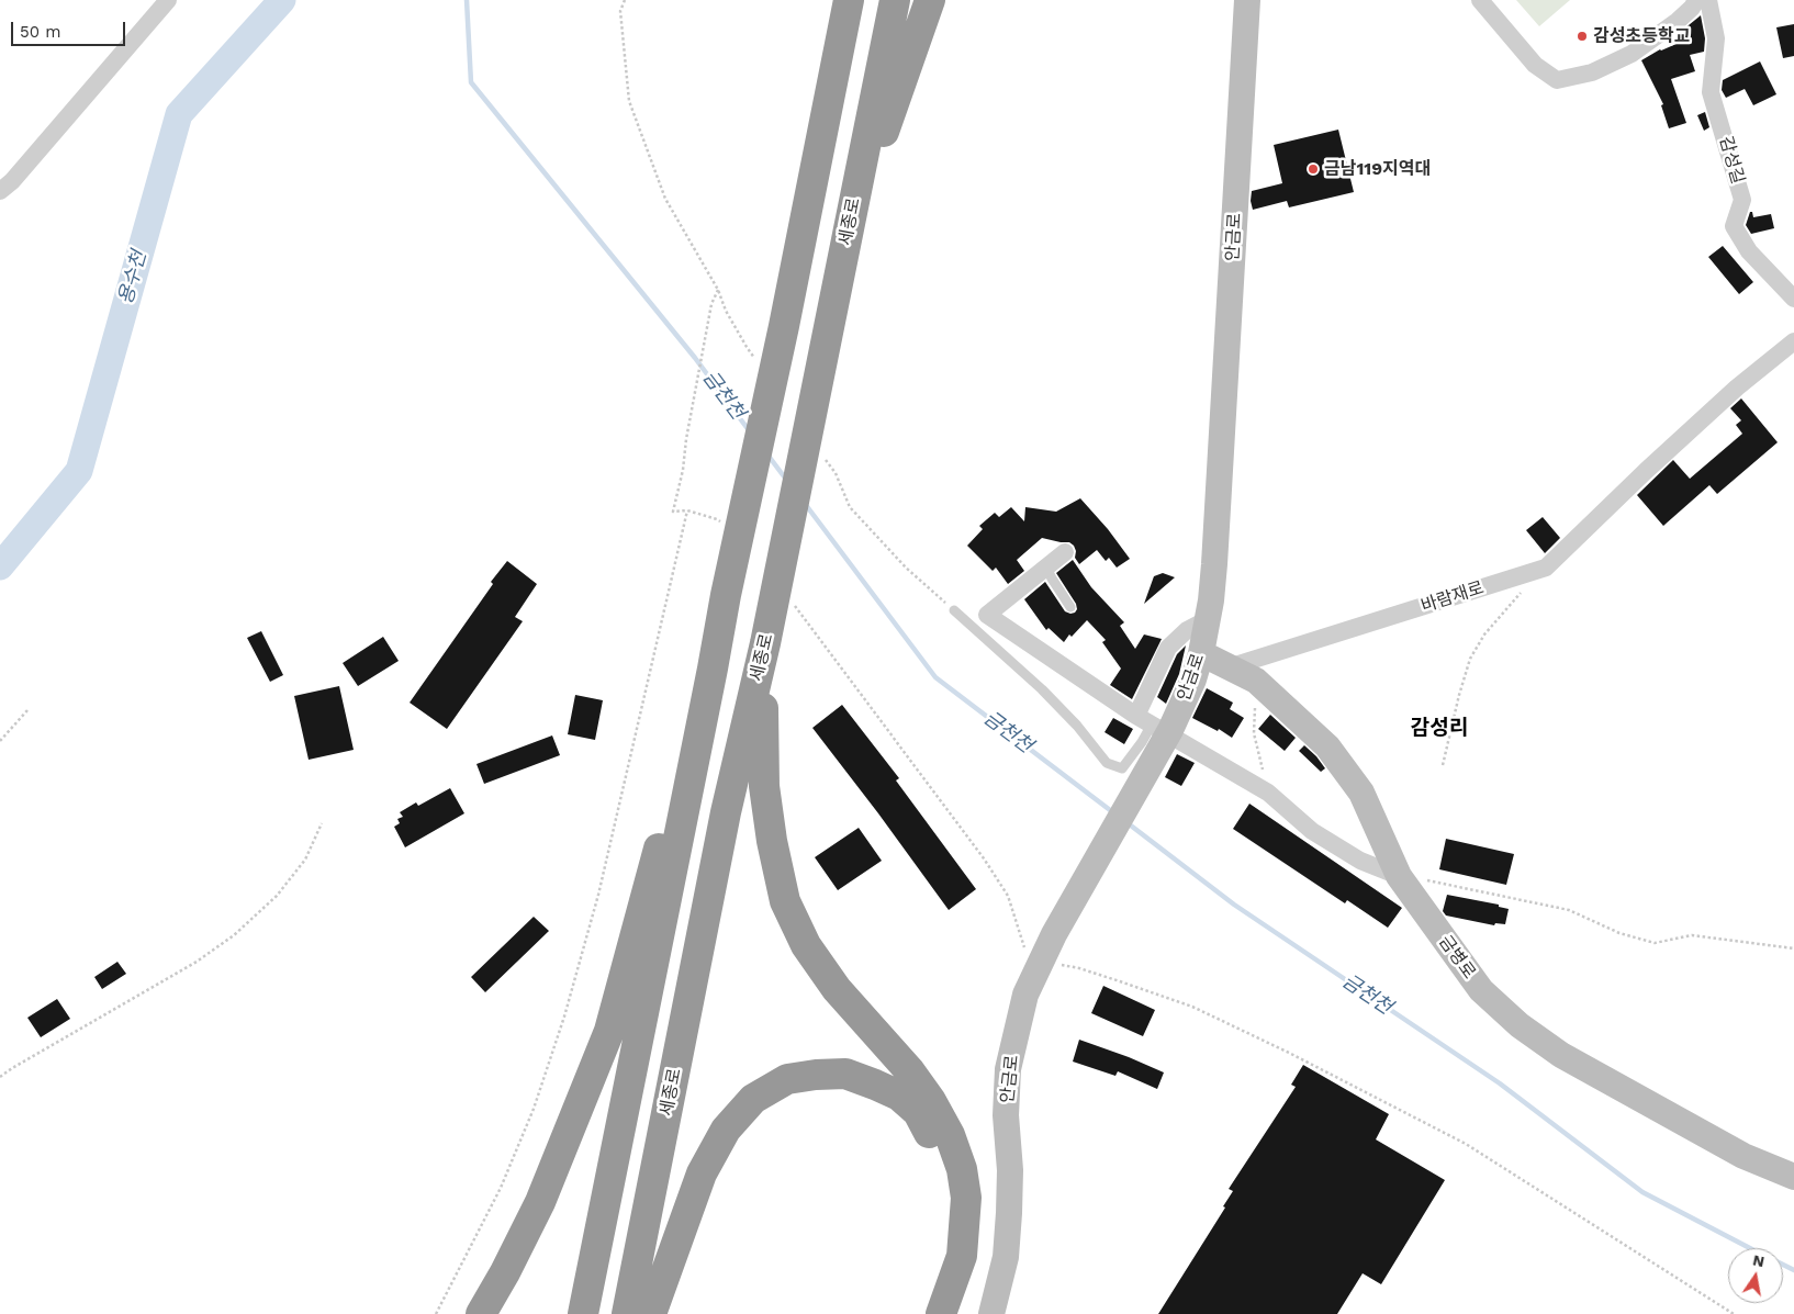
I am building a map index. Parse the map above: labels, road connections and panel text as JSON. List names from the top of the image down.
{
  "streets": {
    "highway": ["세종로"],
    "street": [
      "감성길",
      "안금로",
      "바람재로",
      "금병로"
    ]
  },
  "crossings": [
    ["안금로", "금병로"],
    ["바람재로", "금병로"]
  ],
  "districts": ["감성리"],
  "water": ["용수천", "금천천"],
  "places": ["감성초등학교", "금남119지역대"],
  "scale_bar": "50 m",
  "north": "top"
}
